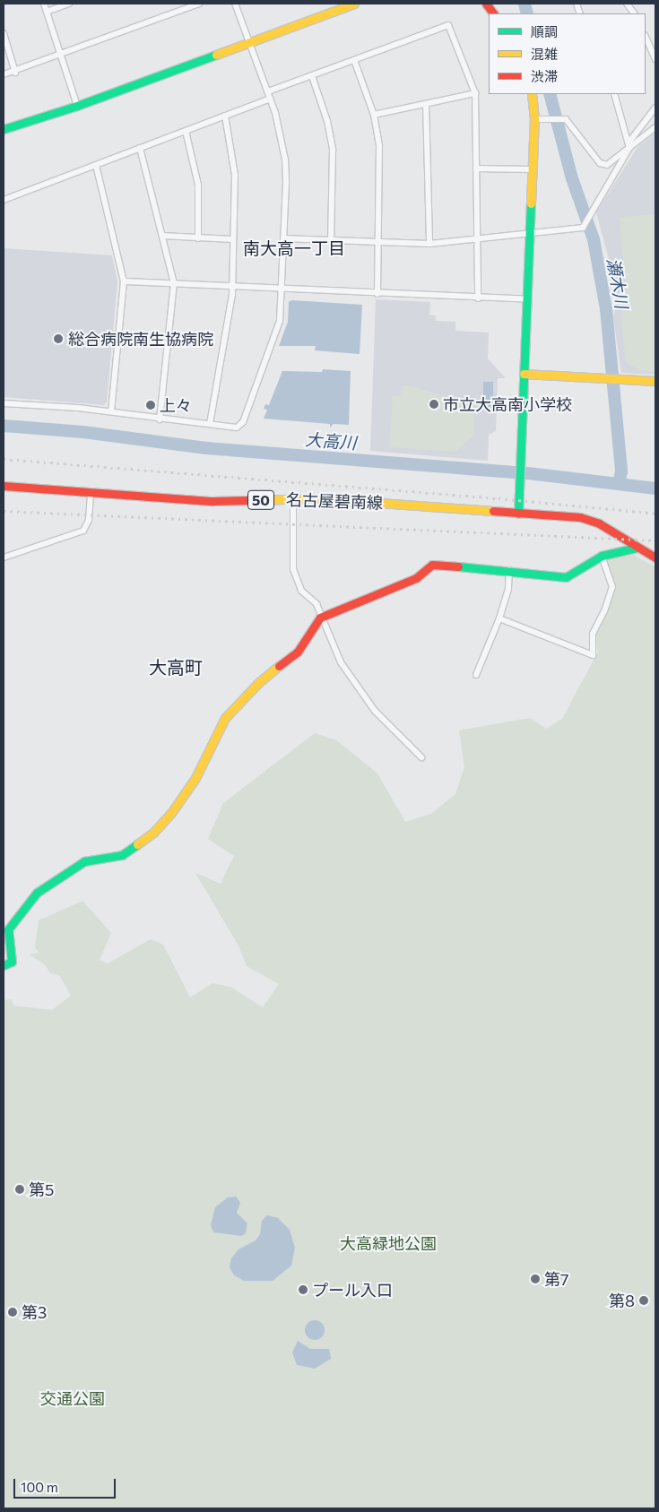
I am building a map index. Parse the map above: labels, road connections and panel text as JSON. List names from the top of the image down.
{
  "streets": {
    "street": ["50", "名古屋碧南線"]
  },
  "districts": ["南大高一丁目", "大高町"],
  "water": ["瀬木川", "大高川"],
  "parks": ["大高緑地公園", "交通公園"],
  "places": [
    "総合病院南生協病院",
    "市立大高南小学校",
    "上々",
    "第5",
    "第7",
    "プール入口",
    "第8",
    "第3"
  ],
  "legend": ["順調", "混雑", "渋滞"],
  "scale_bar": "100 m"
}
